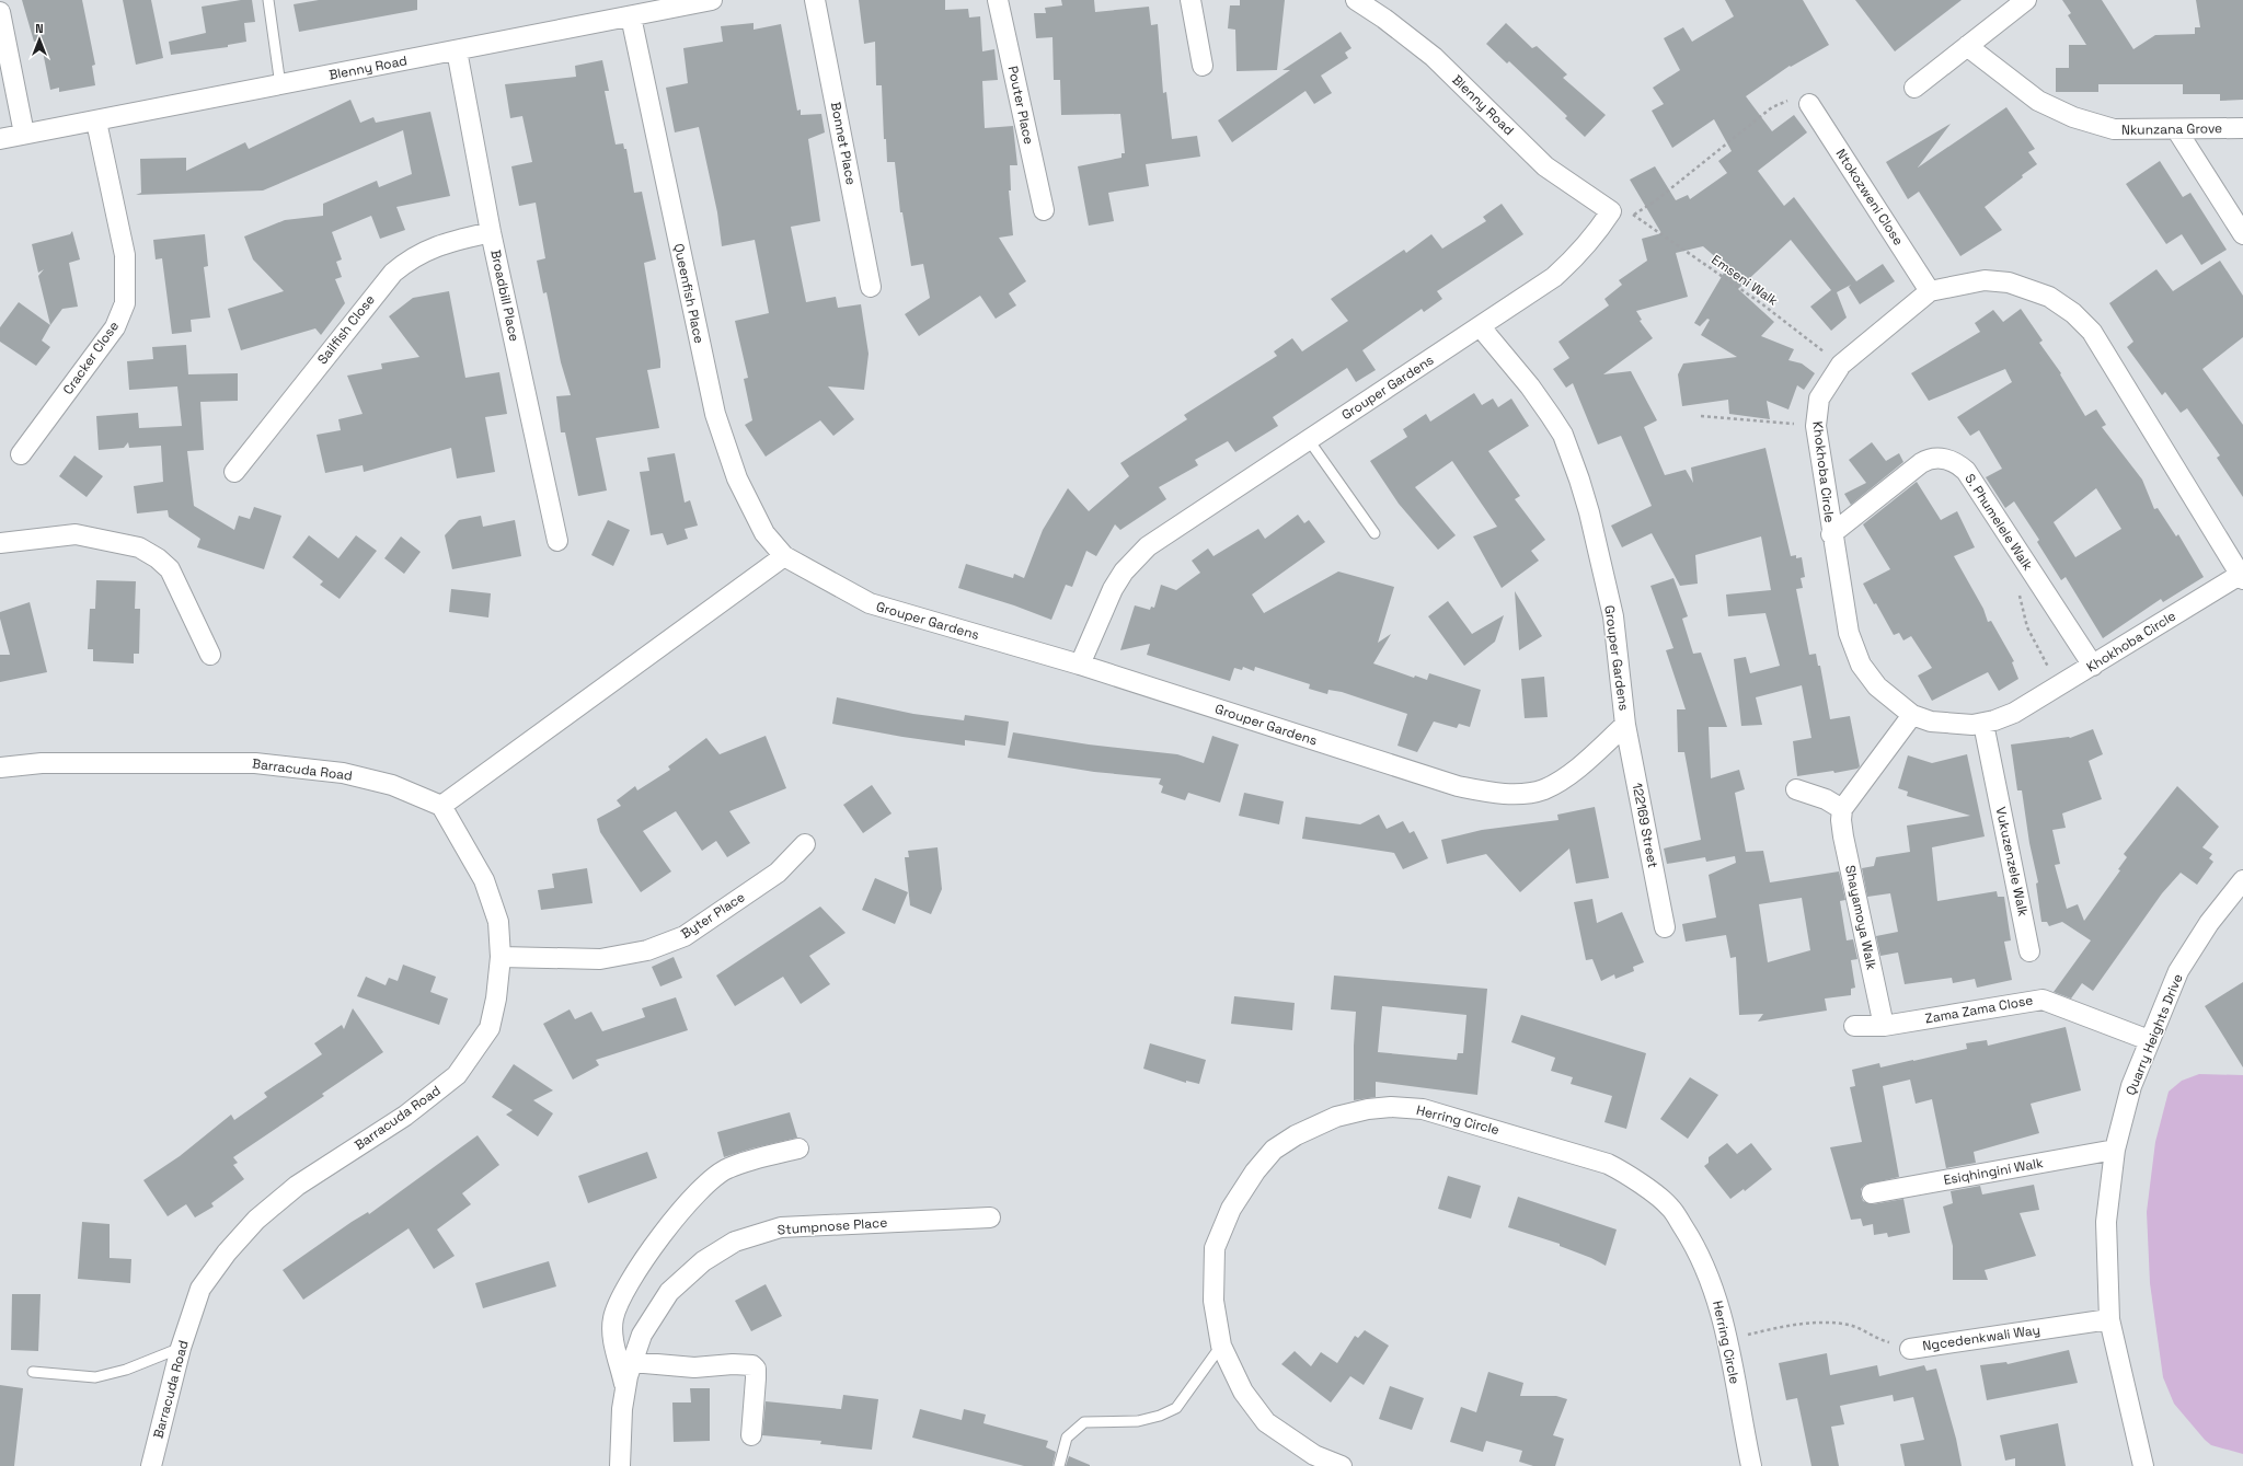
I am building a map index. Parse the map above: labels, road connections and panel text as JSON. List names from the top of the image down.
{
  "streets": {
    "street": [
      "Blenny Road",
      "Pouter Place",
      "Nkunzana Grove",
      "Bonnet Place",
      "Ntokozweni Close",
      "Queenfish Place",
      "Broadbill Place",
      "Sailfish Close",
      "Cracker Close",
      "Grouper Gardens",
      "Khokhoba Circle",
      "S. Phumelele Walk",
      "Barracuda Road",
      "122169 Street",
      "Vukuzenzele Walk",
      "Byter Place",
      "Shayamoya Walk",
      "Zama Zama Close",
      "Quarry Heights Drive",
      "Herring Circle",
      "Esiqhingini Walk",
      "Stumpnose Place",
      "Ngcedenkwali Way"
    ],
    "path": ["Emseni Walk"]
  },
  "crossings": [
    ["Blenny Road", "Emseni Walk"],
    ["Blenny Road", "Queenfish Place"],
    ["Blenny Road", "Broadbill Place"],
    ["Blenny Road", "Cracker Close"],
    ["Blenny Road", "Grouper Gardens"],
    ["Ntokozweni Close", "Khokhoba Circle"],
    ["Emseni Walk", "Grouper Gardens"],
    ["Emseni Walk", "Khokhoba Circle"],
    ["Queenfish Place", "Grouper Gardens"],
    ["Broadbill Place", "Sailfish Close"],
    ["Grouper Gardens", "122169 Street"],
    ["Khokhoba Circle", "S. Phumelele Walk"],
    ["Khokhoba Circle", "Vukuzenzele Walk"],
    ["Barracuda Road", "Byter Place"],
    ["Shayamoya Walk", "Zama Zama Close"],
    ["Zama Zama Close", "Quarry Heights Drive"],
    ["Quarry Heights Drive", "Esiqhingini Walk"],
    ["Quarry Heights Drive", "Ngcedenkwali Way"],
    ["Herring Circle", "Ngcedenkwali Way"]
  ],
  "north": "top"
}
